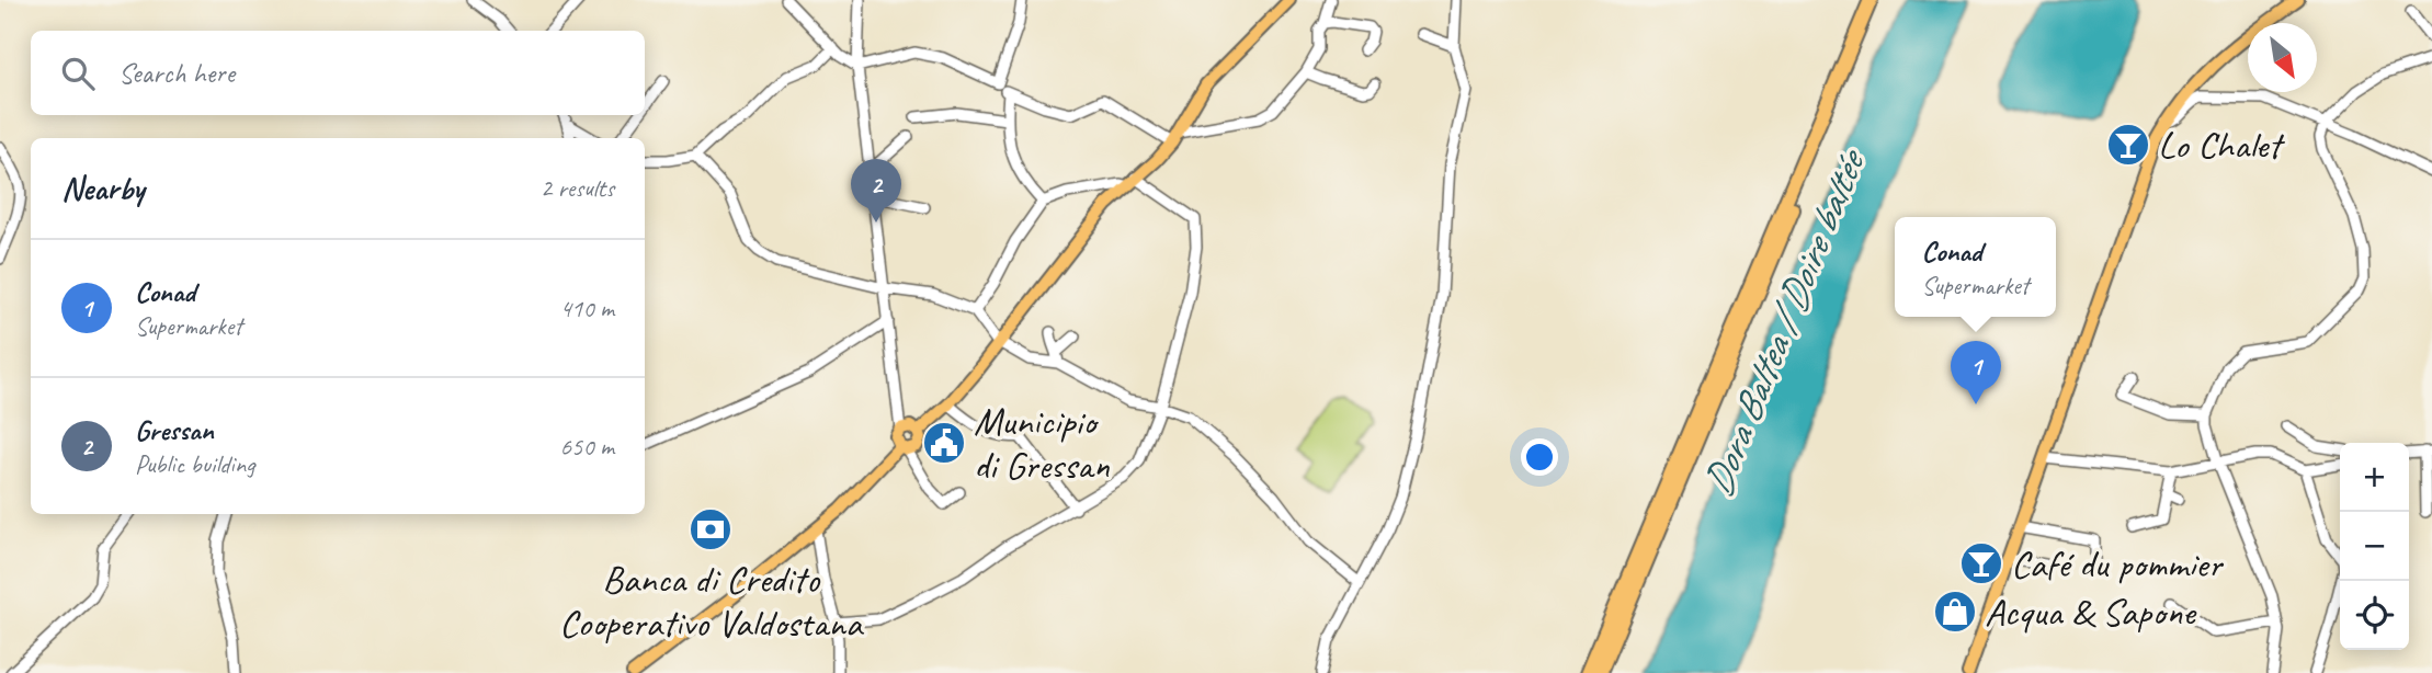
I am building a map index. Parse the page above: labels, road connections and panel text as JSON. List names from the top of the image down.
{
  "water": ["Dora Baltea / Doire baltée"],
  "places": {
    "bar": ["Lo Chalet", "Café du pommier"],
    "public building": ["Municipio di Gressan"],
    "bank": ["Banca di Credito Cooperativo Valdostana"],
    "shop": ["Acqua & Sapone"]
  },
  "north": "bottom right",
  "page": {
    "search": "Search here",
    "heading": ["Nearby", "2 results"],
    "pins": ["2", "1"],
    "popup": ["Conad", "Supermarket"],
    "list": [
      {
        "mark": "1",
        "name": "Conad",
        "note": "Supermarket",
        "value": "410 m"
      },
      {
        "mark": "2",
        "name": "Gressan",
        "note": "Public building",
        "value": "650 m"
      }
    ],
    "map_buttons": ["+", "−"]
  }
}
